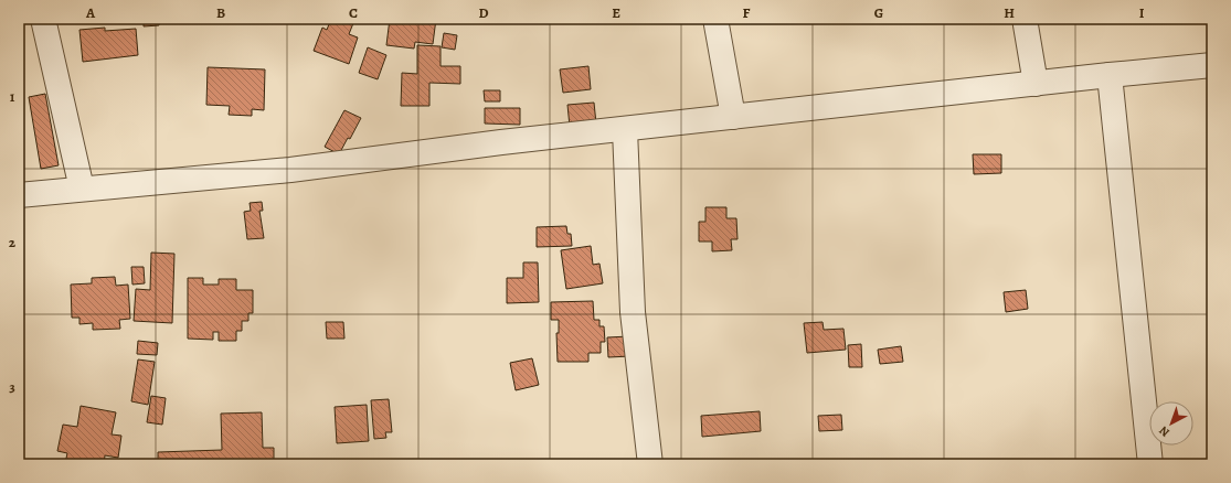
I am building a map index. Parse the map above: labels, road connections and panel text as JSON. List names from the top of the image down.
{
  "north": "bottom left",
  "grid": {
    "columns": [
      "A",
      "B",
      "C",
      "D",
      "E",
      "F",
      "G",
      "H",
      "I"
    ],
    "rows": ["1", "2", "3"]
  }
}
